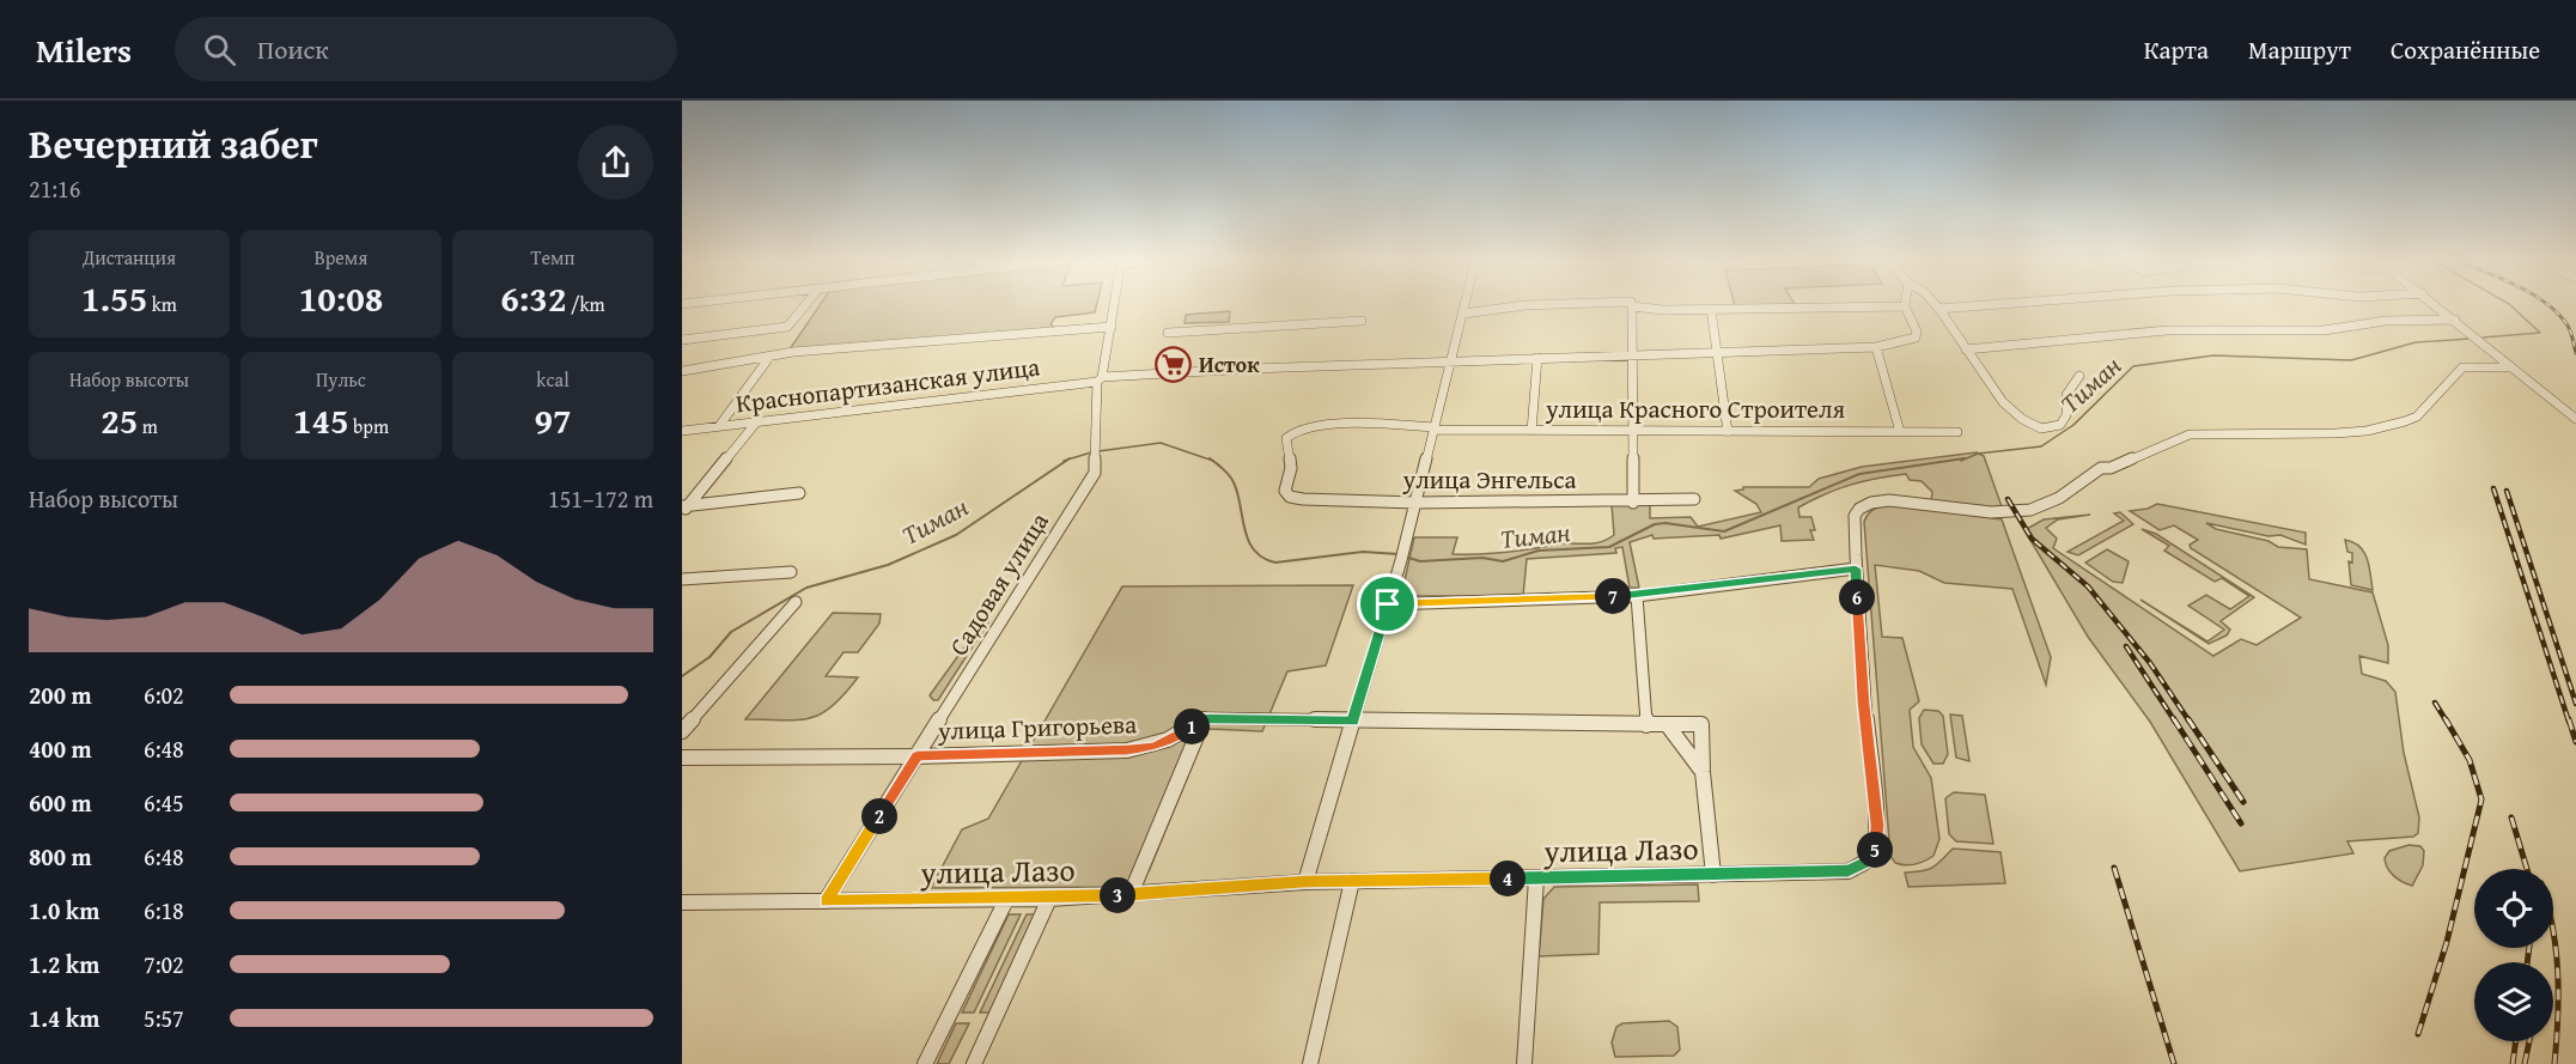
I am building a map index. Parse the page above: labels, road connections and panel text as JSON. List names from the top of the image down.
{
  "streets": {
    "street": [
      "Краснопартизанская улица",
      "улица Красного Строителя",
      "улица Энгельса",
      "Садовая улица",
      "улица Григорьева",
      "улица Лазо"
    ]
  },
  "crossings": [
    ["Краснопартизанская улица", "Садовая улица"],
    ["улица Красного Строителя", "улица Энгельса"],
    ["Садовая улица", "улица Григорьева"],
    ["Садовая улица", "улица Лазо"]
  ],
  "water": ["Тиман"],
  "places": {
    "supermarket": ["Исток"]
  },
  "page": {
    "header": "Milers",
    "search": "Поиск",
    "nav": ["Карта", "Маршрут", "Сохранённые"],
    "heading": ["Вечерний забег", "21:16"],
    "stats": [
      ["Дистанция", "1.55 km"],
      ["Время", "10:08"],
      ["Темп", "6:32 /km"],
      ["Набор высоты", "25 m"],
      ["Пульс", "145 bpm"],
      ["kcal", "97"]
    ],
    "chart": ["Набор высоты", "151–172 m"],
    "pins": [
      "7",
      "6",
      "1",
      "2",
      "5",
      "4",
      "3"
    ],
    "list": [
      {
        "name": "200 m",
        "note": "6:02"
      },
      {
        "name": "400 m",
        "note": "6:48"
      },
      {
        "name": "600 m",
        "note": "6:45"
      },
      {
        "name": "800 m",
        "note": "6:48"
      },
      {
        "name": "1.0 km",
        "note": "6:18"
      },
      {
        "name": "1.2 km",
        "note": "7:02"
      },
      {
        "name": "1.4 km",
        "note": "5:57"
      }
    ]
  }
}
